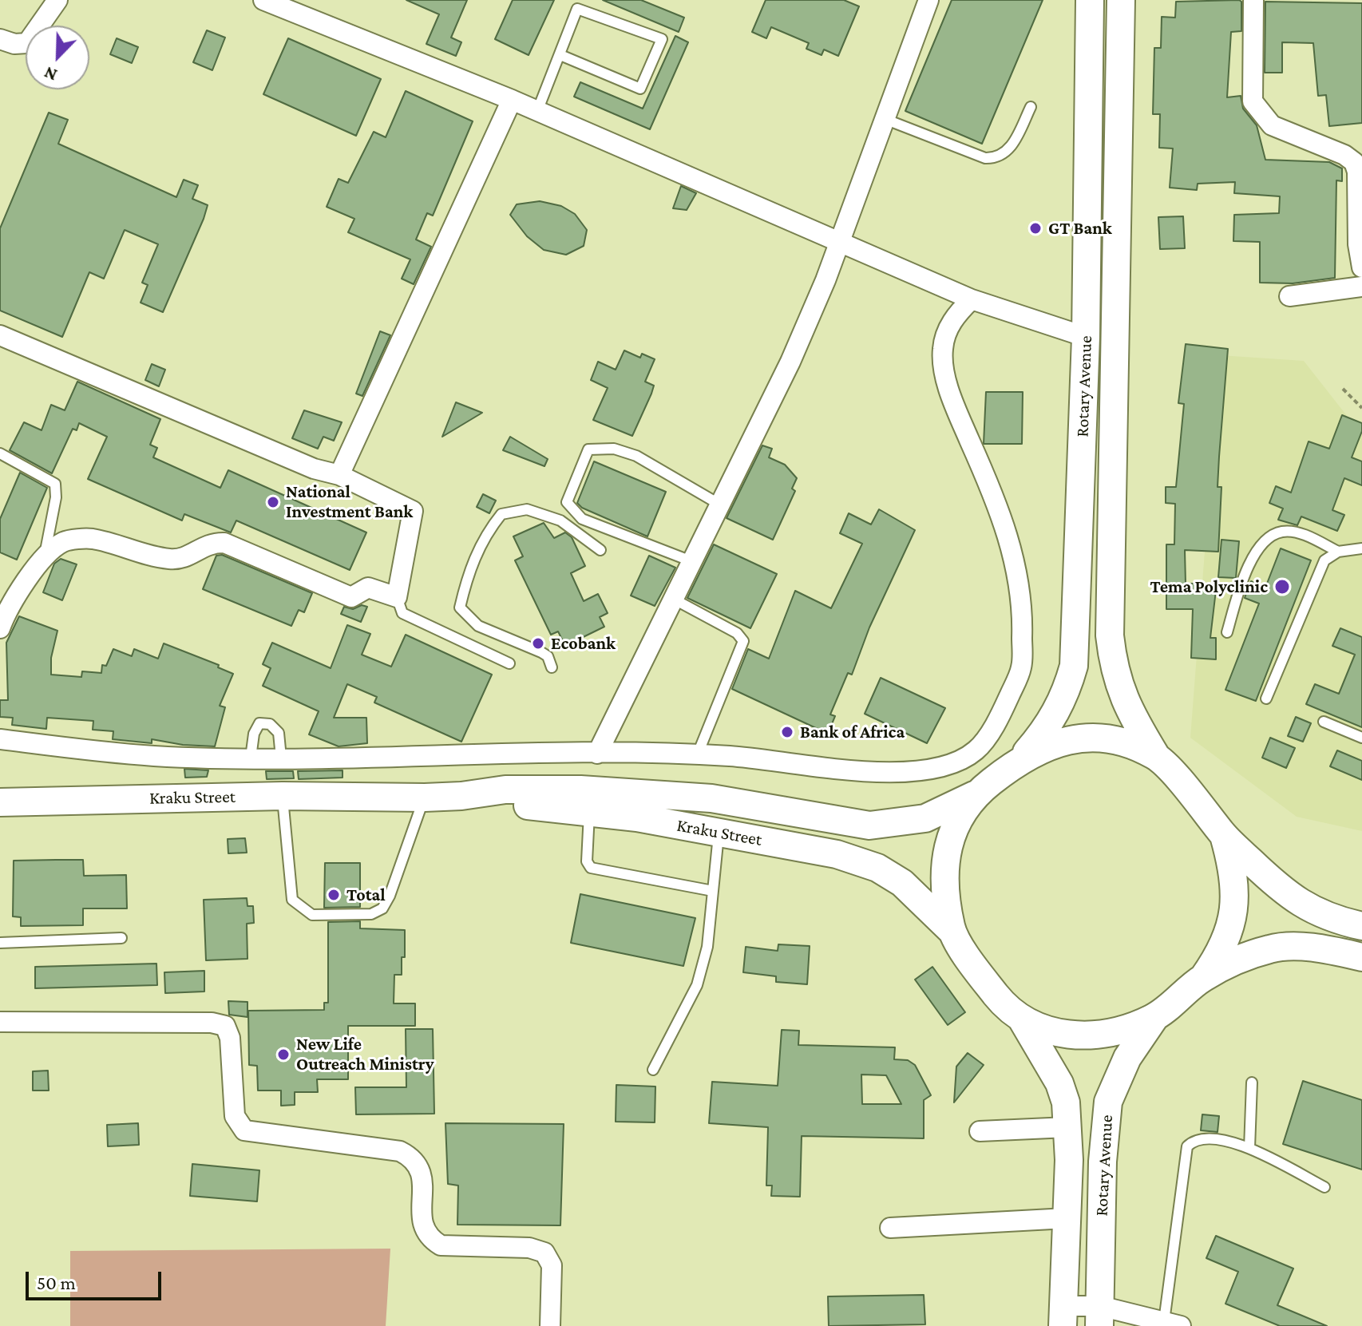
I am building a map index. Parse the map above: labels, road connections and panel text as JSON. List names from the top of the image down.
{
  "streets": {
    "main road": ["Rotary Avenue", "Kraku Street"]
  },
  "places": [
    "GT Bank",
    "National Investment Bank",
    "Tema Polyclinic",
    "Ecobank",
    "Bank of Africa",
    "Total",
    "New Life Outreach Ministry"
  ],
  "scale_bar": "50 m",
  "north": "bottom left"
}
